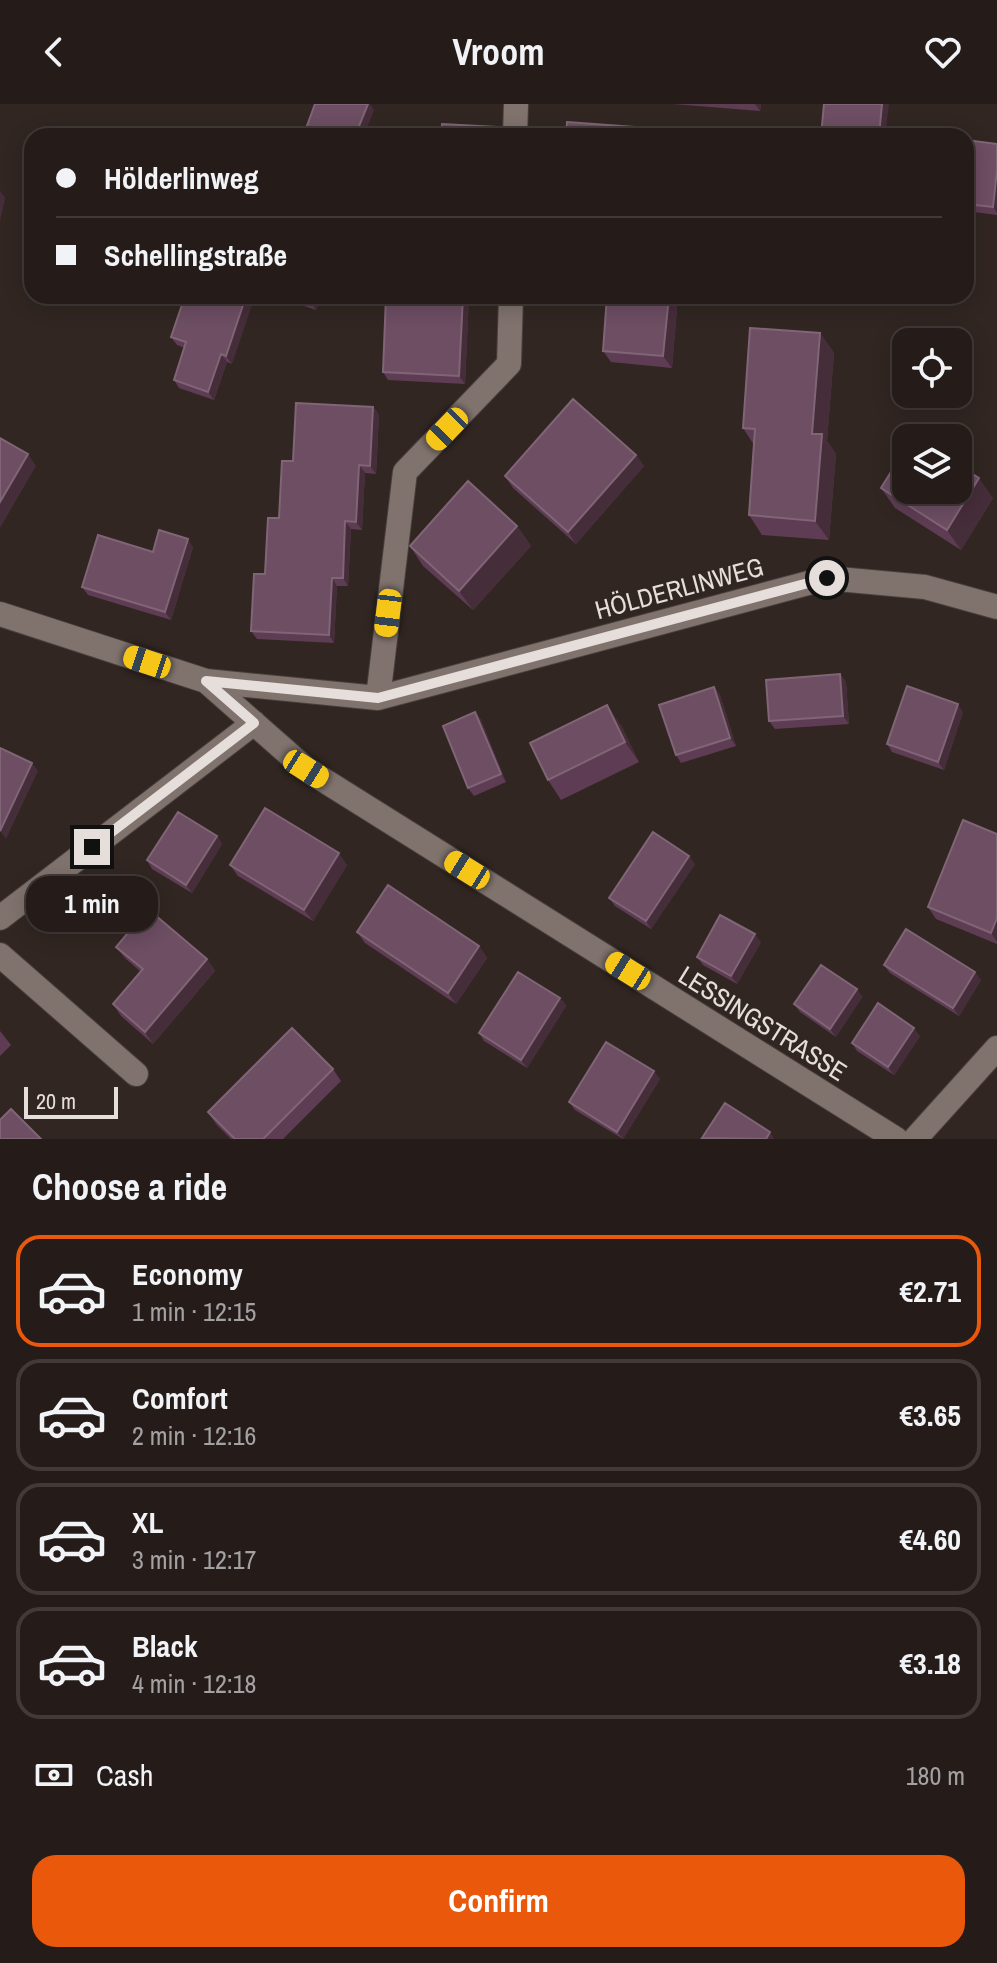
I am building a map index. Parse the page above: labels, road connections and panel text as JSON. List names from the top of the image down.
{
  "streets": {
    "street": ["HÖLDERLINWEG", "LESSINGSTRASSE"]
  },
  "crossings": [
    ["HÖLDERLINWEG", "LESSINGSTRASSE"]
  ],
  "scale_bar": "20 m",
  "page": {
    "header": "Vroom",
    "banner": ["Hölderlinweg", "Schellingstraße"],
    "bubble": "1 min",
    "scale": "20 m",
    "heading": "Choose a ride",
    "list": [
      {
        "name": "Economy",
        "note": "1 min · 12:15",
        "value": "€2.71"
      },
      {
        "name": "Comfort",
        "note": "2 min · 12:16",
        "value": "€3.65"
      },
      {
        "name": "XL",
        "note": "3 min · 12:17",
        "value": "€4.60"
      },
      {
        "name": "Black",
        "note": "4 min · 12:18",
        "value": "€3.18"
      }
    ],
    "pay": ["Cash", "180 m"],
    "buttons": "Confirm"
  }
}
